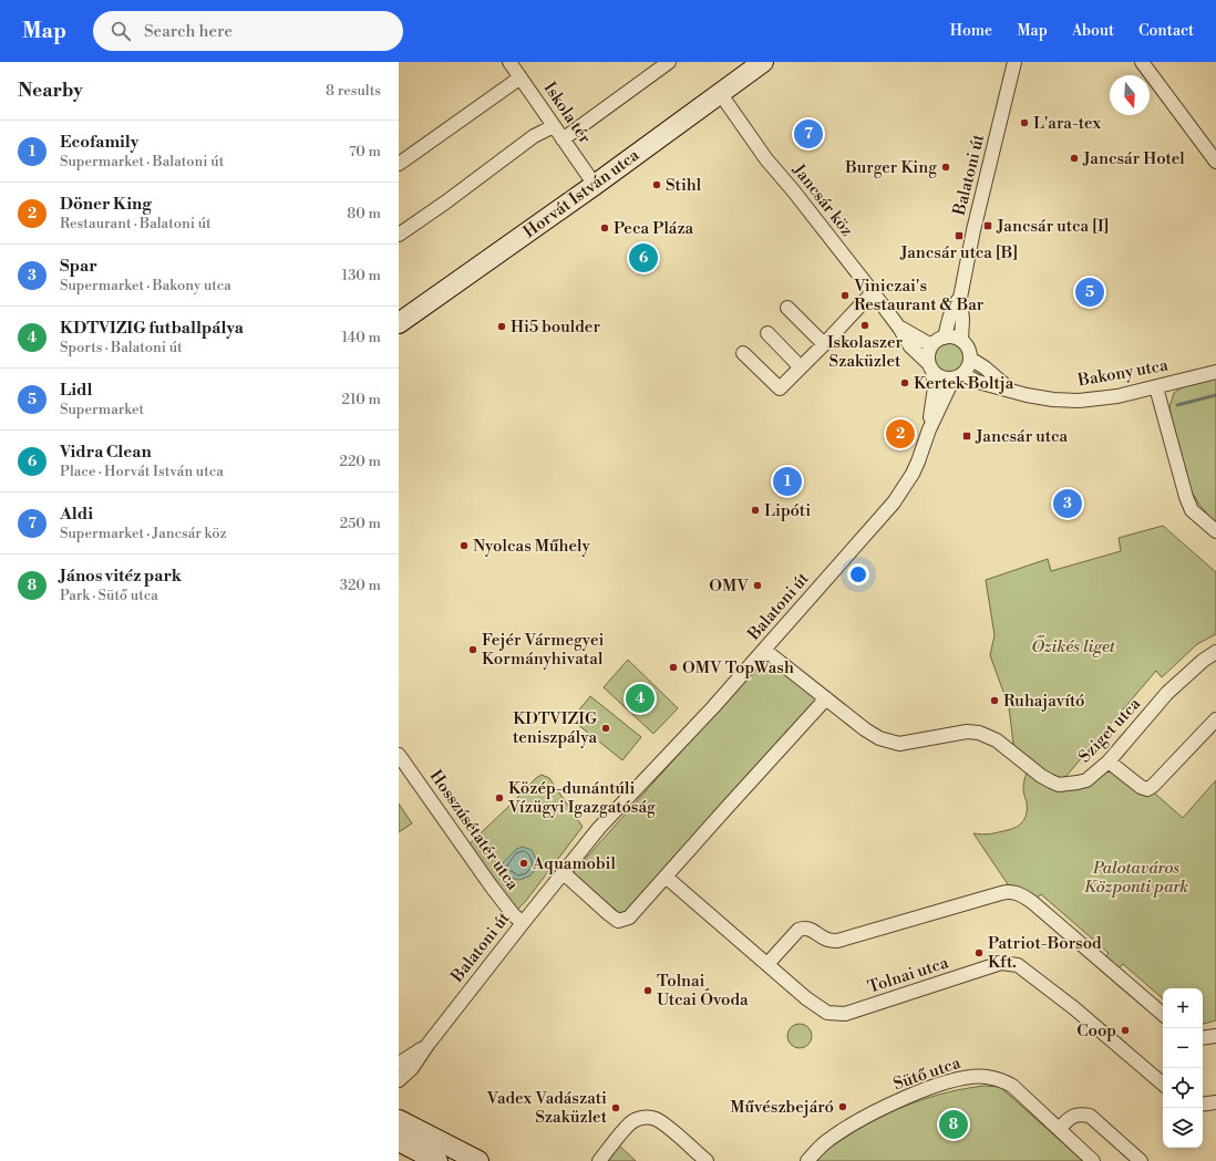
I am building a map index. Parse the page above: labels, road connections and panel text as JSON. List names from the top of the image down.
{
  "streets": {
    "main road": ["Horvát István utca"],
    "street": [
      "Iskola tér",
      "Balatoni út",
      "Jancsár köz",
      "Bakony utca",
      "Sziget utca",
      "Hosszúsétatér utca",
      "Tolnai utca",
      "Sütő utca"
    ]
  },
  "crossings": [
    ["Iskola tér", "Horvát István utca"],
    ["Balatoni út", "Jancsár köz"],
    ["Balatoni út", "Bakony utca"],
    ["Balatoni út", "Sziget utca"],
    ["Balatoni út", "Hosszúsétatér utca"],
    ["Horvát István utca", "Jancsár köz"],
    ["Jancsár köz", "Bakony utca"]
  ],
  "parks": ["Őzikés liget", "Palotaváros Központi park"],
  "places": {
    "other": [
      "L'ara-tex",
      "Jancsár Hotel",
      "Burger King",
      "Stihl",
      "Peca Pláza",
      "Viniczai's Restaurant & Bar",
      "Iskolaszer Szaküzlet",
      "Hi5 boulder",
      "Kertek Boltja",
      "Lipóti",
      "Nyolcas Műhely",
      "OMV",
      "Fejér Vármegyei Kormányhivatal",
      "OMV TopWash",
      "Ruhajavító",
      "KDTVIZIG teniszpálya",
      "Közép-dunántúli Vízügyi Igazgatóság",
      "Aquamobil",
      "Patriot-Borsod Kft.",
      "Tolnai Utcai Óvoda",
      "Coop",
      "Művészbejáró",
      "Vadex Vadászati Szaküzlet"
    ],
    "transit": ["Jancsár utca [I]", "Jancsár utca [B]", "Jancsár utca"]
  },
  "north": "bottom",
  "page": {
    "header": "Map",
    "search": "Search here",
    "nav": [
      "Home",
      "Map",
      "About",
      "Contact"
    ],
    "heading": ["Nearby", "8 results"],
    "pins": [
      "7",
      "6",
      "5",
      "2",
      "1",
      "3",
      "4",
      "8"
    ],
    "list": [
      {
        "mark": "1",
        "name": "Ecofamily",
        "note": "Supermarket · Balatoni út",
        "value": "70 m"
      },
      {
        "mark": "2",
        "name": "Döner King",
        "note": "Restaurant · Balatoni út",
        "value": "80 m"
      },
      {
        "mark": "3",
        "name": "Spar",
        "note": "Supermarket · Bakony utca",
        "value": "130 m"
      },
      {
        "mark": "4",
        "name": "KDTVIZIG futballpálya",
        "note": "Sports · Balatoni út",
        "value": "140 m"
      },
      {
        "mark": "5",
        "name": "Lidl",
        "note": "Supermarket",
        "value": "210 m"
      },
      {
        "mark": "6",
        "name": "Vidra Clean",
        "note": "Place · Horvát István utca",
        "value": "220 m"
      },
      {
        "mark": "7",
        "name": "Aldi",
        "note": "Supermarket · Jancsár köz",
        "value": "250 m"
      },
      {
        "mark": "8",
        "name": "János vitéz park",
        "note": "Park · Sütő utca",
        "value": "320 m"
      }
    ],
    "map_buttons": ["+", "−"]
  }
}
